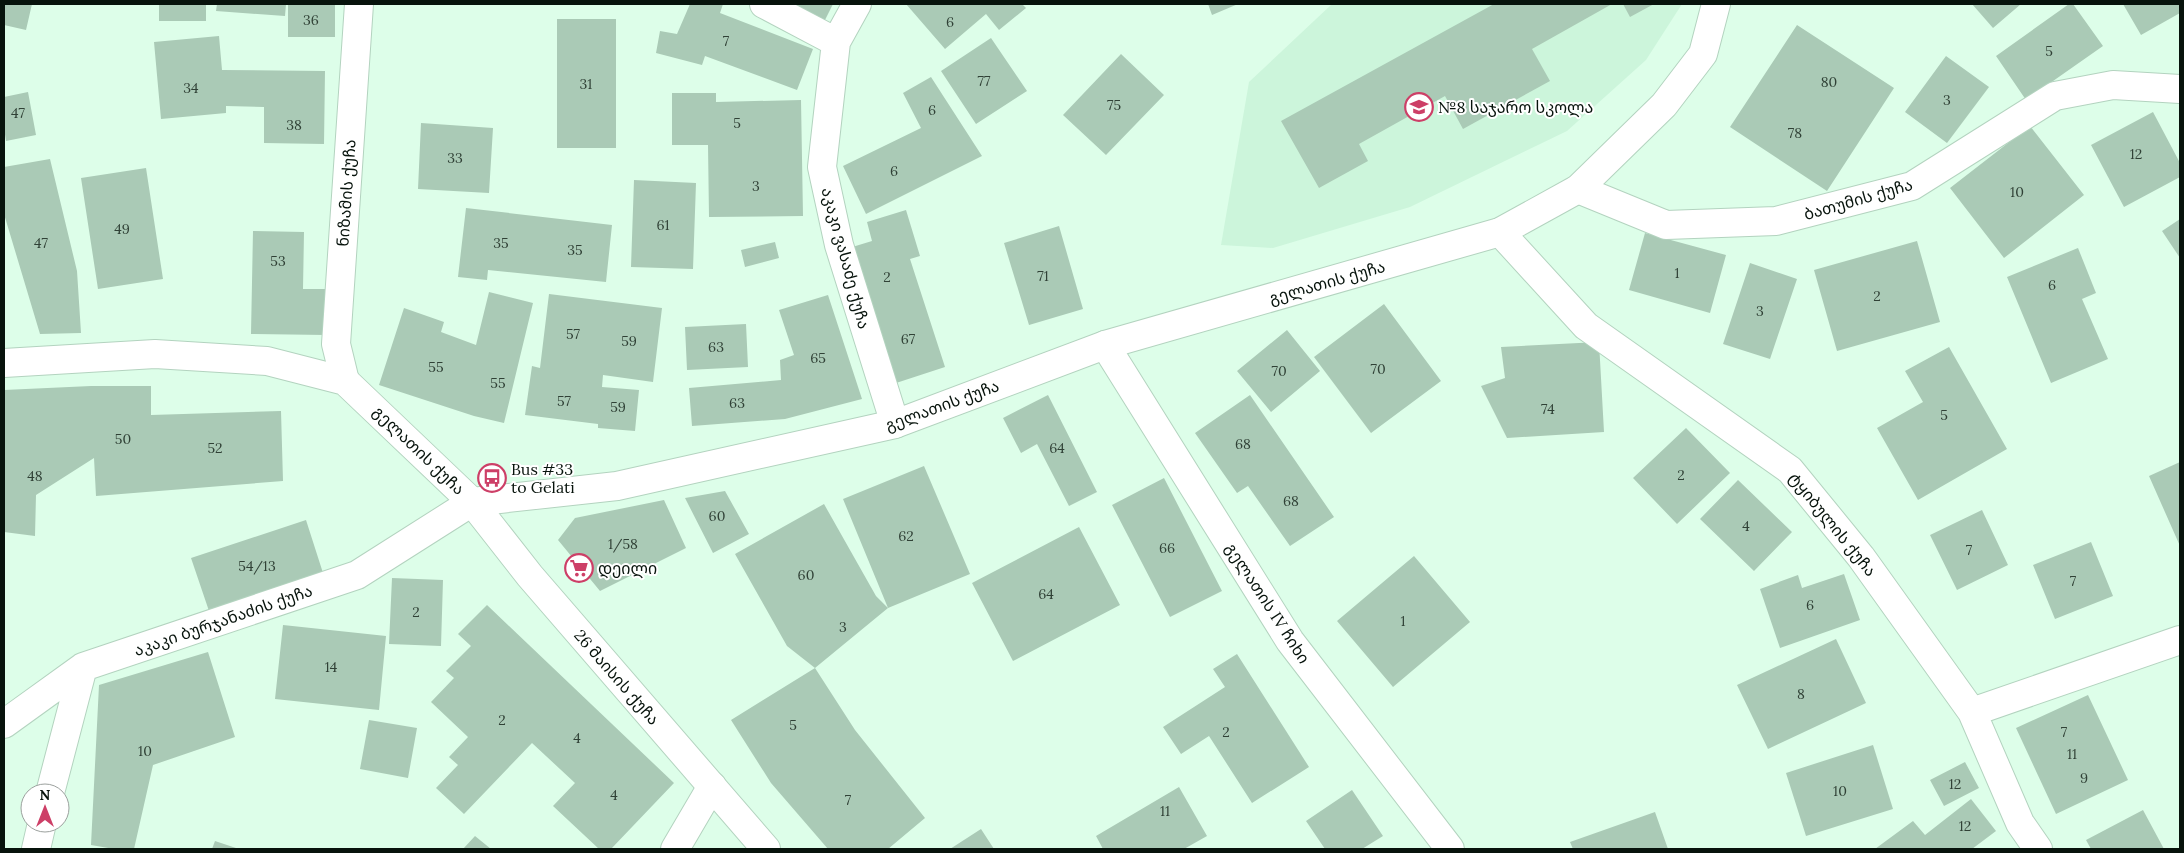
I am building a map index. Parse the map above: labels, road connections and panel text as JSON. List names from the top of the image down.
{
  "streets": {
    "street": [
      "ნიზამის ქუჩა",
      "ბათუმის ქუჩა",
      "აკაკი ვასაძე ქუჩა",
      "გელათის ქუჩა",
      "ტყიბულის ქუჩა",
      "გელათის IV ჩიხი",
      "აკაკი ბურჯანაძის ქუჩა",
      "26 მაისის ქუჩა"
    ]
  },
  "crossings": [
    ["ნიზამის ქუჩა", "გელათის ქუჩა"],
    ["ბათუმის ქუჩა", "გელათის ქუჩა"],
    ["აკაკი ვასაძე ქუჩა", "გელათის ქუჩა"],
    ["გელათის ქუჩა", "ტყიბულის ქუჩა"],
    ["გელათის ქუჩა", "გელათის IV ჩიხი"],
    ["გელათის ქუჩა", "აკაკი ბურჯანაძის ქუჩა"],
    ["გელათის ქუჩა", "26 მაისის ქუჩა"],
    ["აკაკი ბურჯანაძის ქუჩა", "26 მაისის ქუჩა"]
  ],
  "places": {
    "school or university": ["№8 საჯარო სკოლა"],
    "bus stop": ["Bus #33 to Gelati"],
    "supermarket": ["დეილი"]
  },
  "house_numbers": [
    "36",
    "6",
    "7",
    "5",
    "77",
    "80",
    "31",
    "34",
    "3",
    "75",
    "6",
    "47",
    "5",
    "38",
    "78",
    "12",
    "33",
    "6",
    "3",
    "10",
    "61",
    "49",
    "47",
    "35",
    "35",
    "53",
    "1",
    "71",
    "2",
    "6",
    "2",
    "3",
    "57",
    "67",
    "59",
    "63",
    "65",
    "55",
    "70",
    "70",
    "55",
    "57",
    "63",
    "59",
    "74",
    "5",
    "50",
    "68",
    "52",
    "64",
    "2",
    "48",
    "68",
    "60",
    "4",
    "62",
    "1/58",
    "66",
    "7",
    "54/13",
    "60",
    "7",
    "64",
    "6",
    "2",
    "1",
    "3",
    "14",
    "8",
    "2",
    "5",
    "2",
    "7",
    "4",
    "10",
    "11",
    "9",
    "12",
    "10",
    "4",
    "7",
    "11",
    "12"
  ],
  "north": "top"
}
